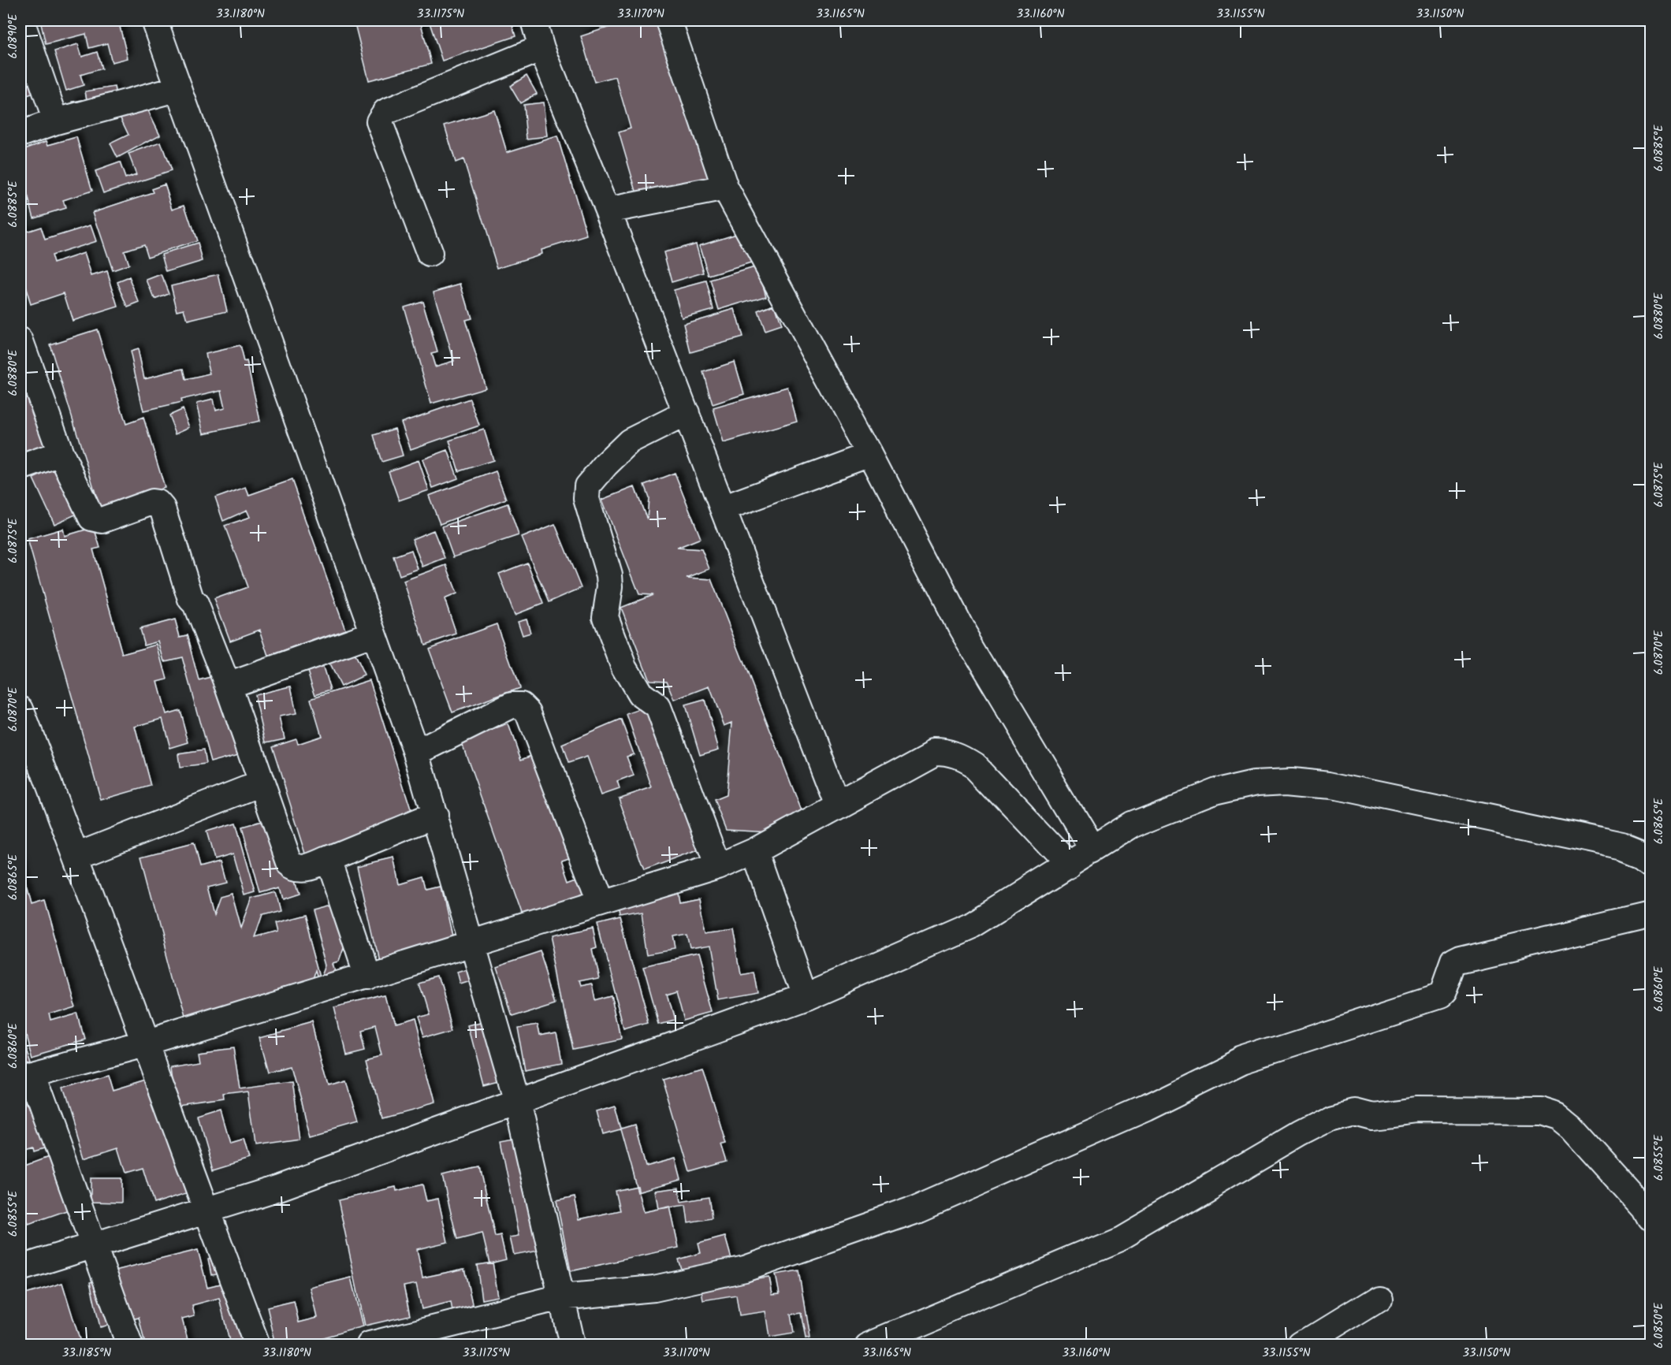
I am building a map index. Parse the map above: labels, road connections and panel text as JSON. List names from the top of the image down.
{
  "coordinates": [
    "33.1180°N",
    "33.1175°N",
    "33.1170°N",
    "33.1165°N",
    "33.1160°N",
    "33.1155°N",
    "33.1150°N",
    "6.0890°E",
    "6.0885°E",
    "6.0880°E",
    "6.0875°E",
    "6.0870°E",
    "6.0865°E",
    "6.0860°E",
    "6.0855°E",
    "6.0850°E",
    "33.1185°N"
  ]
}
